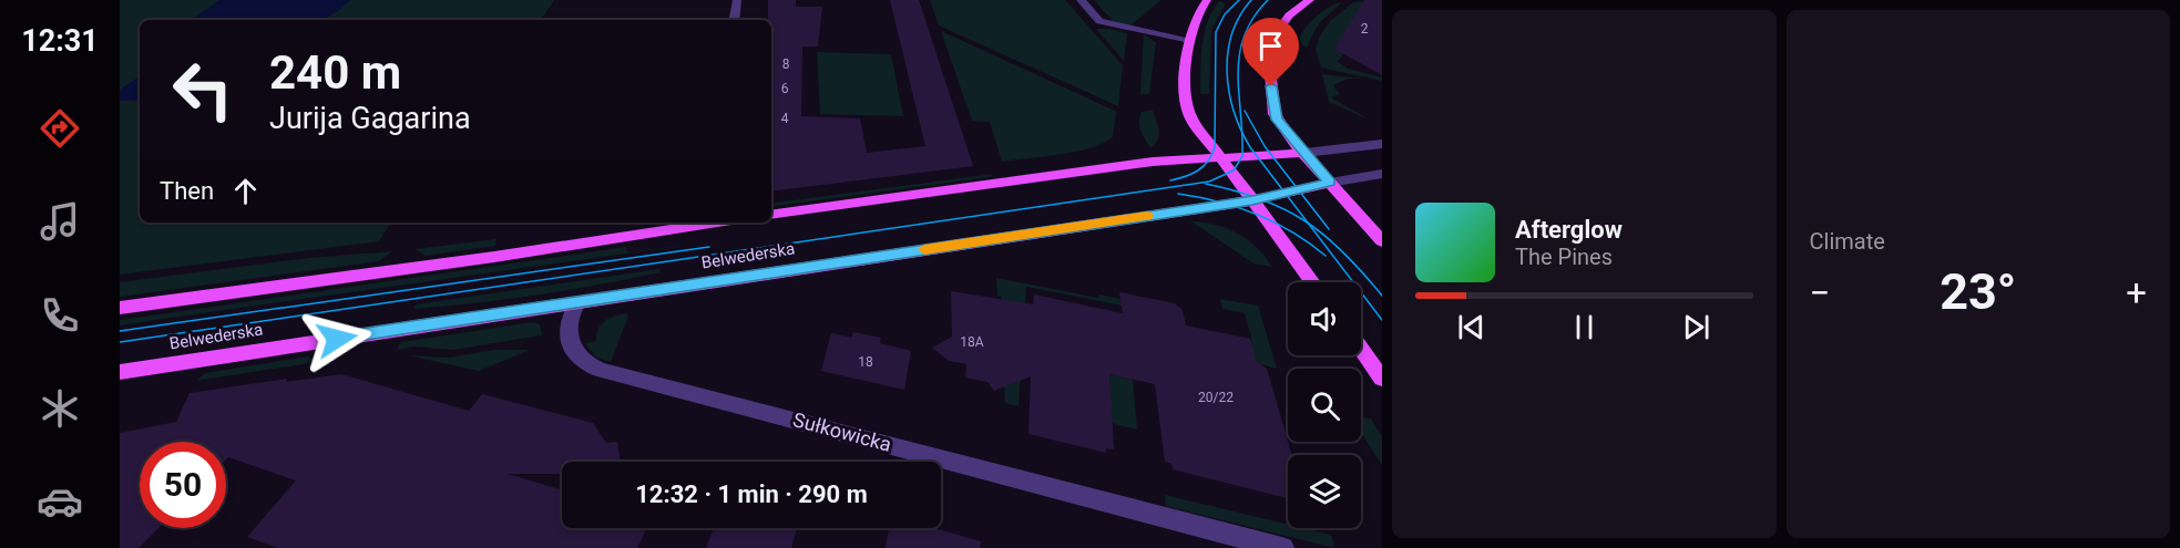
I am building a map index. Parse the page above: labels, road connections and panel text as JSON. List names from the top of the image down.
{
  "streets": {
    "main road": ["Belwederska"],
    "street": ["Sułkowicka"]
  },
  "crossings": [
    ["Belwederska", "Sułkowicka"]
  ],
  "house_numbers": [
    "2",
    "8",
    "6",
    "4",
    "18A",
    "18",
    "20/22"
  ],
  "page": {
    "tabs": "12:31",
    "tile": "Climate",
    "turn": ["240 m", "Jurija Gagarina"],
    "then": "Then",
    "song": ["Afterglow", "The Pines"],
    "heat": ["−", "23°", "+"],
    "limit": "50",
    "trip": "12:32 · 1 min · 290 m"
  }
}
